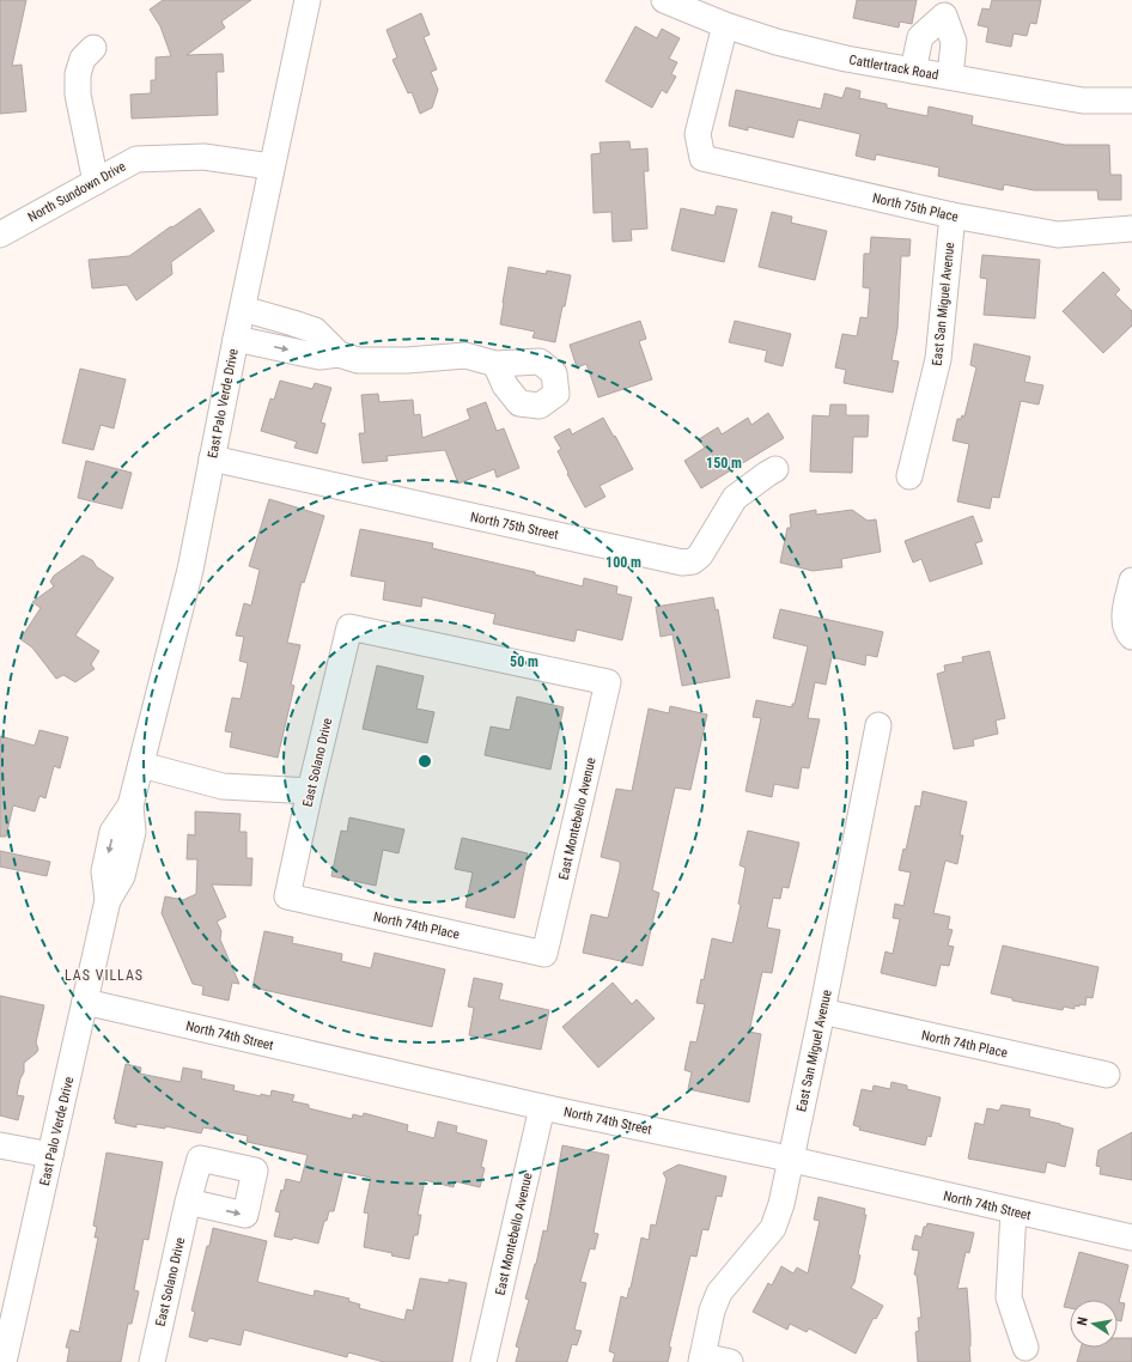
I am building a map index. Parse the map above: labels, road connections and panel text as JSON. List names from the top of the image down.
{
  "streets": {
    "street": [
      "Cattlertrack Road",
      "North Sundown Drive",
      "North 75th Place",
      "East San Miguel Avenue",
      "East Palo Verde Drive",
      "North 75th Street",
      "East Solano Drive",
      "East Montebello Avenue",
      "North 74th Place",
      "North 74th Street"
    ]
  },
  "crossings": [
    ["Cattlertrack Road", "North 75th Place"],
    ["North Sundown Drive", "East Palo Verde Drive"],
    ["North 75th Place", "East San Miguel Avenue"],
    ["East San Miguel Avenue", "North 74th Place"],
    ["East San Miguel Avenue", "North 74th Street"],
    ["East Palo Verde Drive", "North 75th Street"],
    ["East Palo Verde Drive", "North 74th Street"],
    ["East Solano Drive", "East Montebello Avenue"],
    ["East Solano Drive", "North 74th Place"],
    ["East Montebello Avenue", "North 74th Place"],
    ["East Montebello Avenue", "North 74th Street"]
  ],
  "districts": ["LAS VILLAS"],
  "north": "left",
  "rings": ["150 m", "100 m", "50 m"]
}
